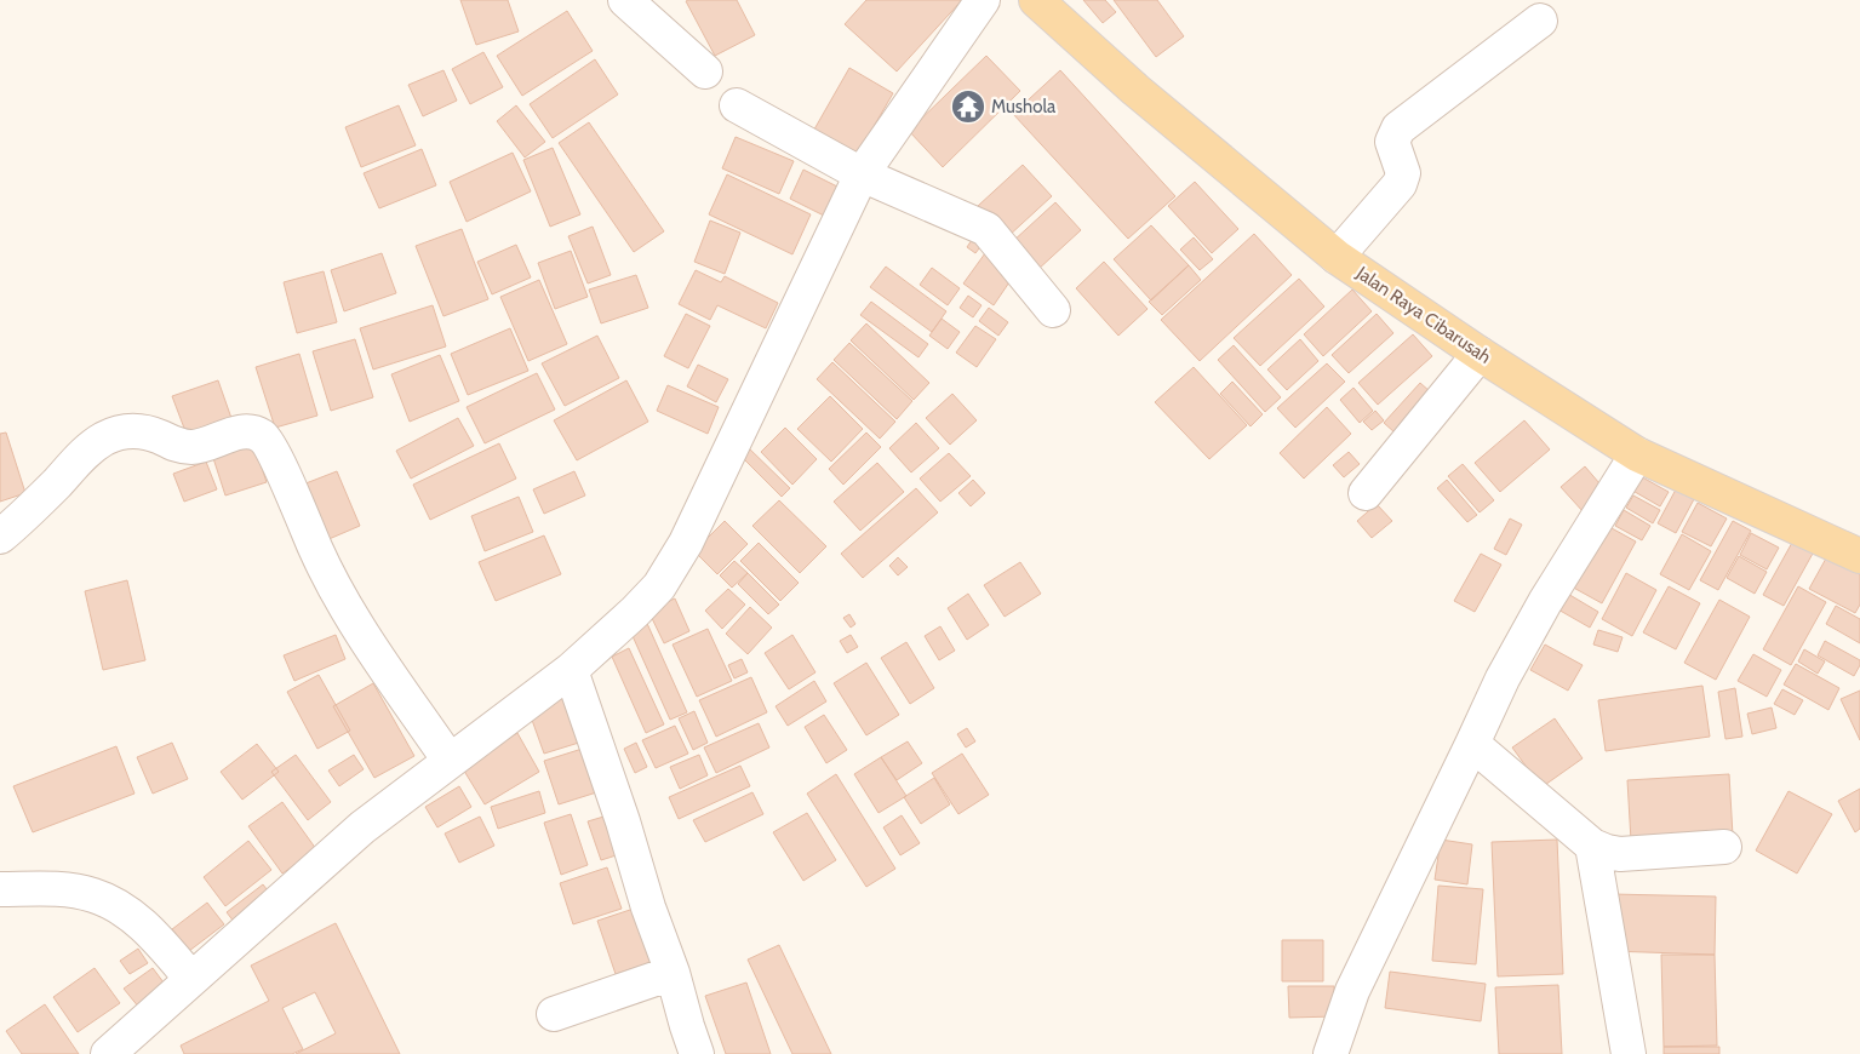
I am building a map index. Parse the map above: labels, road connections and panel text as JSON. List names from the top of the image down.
{
  "streets": {
    "main road": ["Jalan Raya Cibarusah"]
  },
  "places": {
    "temple": ["Mushola"]
  }
}
